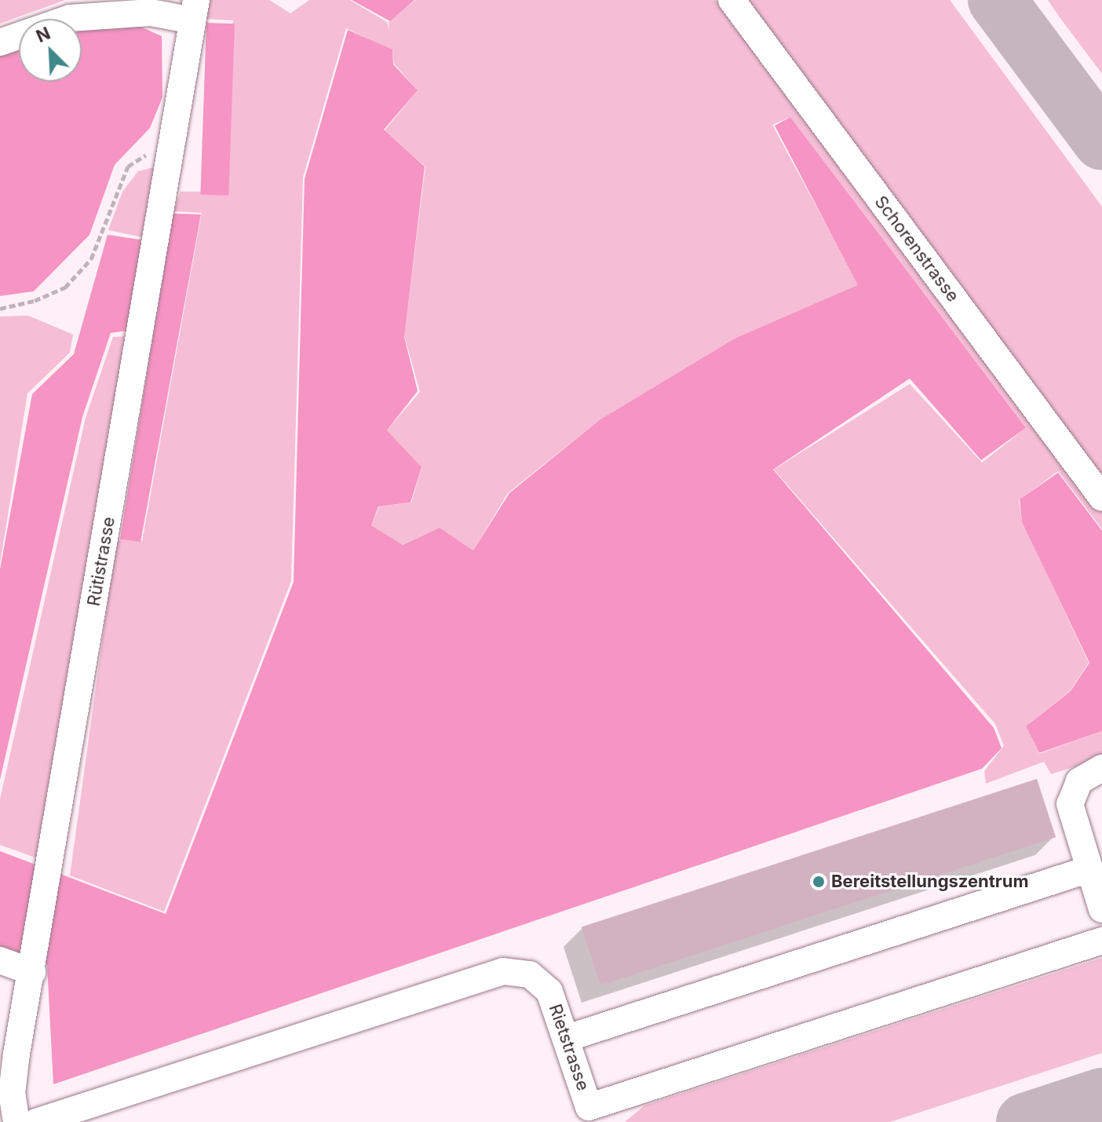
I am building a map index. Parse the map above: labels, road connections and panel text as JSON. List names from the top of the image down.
{
  "streets": {
    "lane": ["Schorenstrasse", "Rütistrasse", "Rietstrasse"]
  },
  "places": ["Bereitstellungszentrum"],
  "north": "top left"
}
